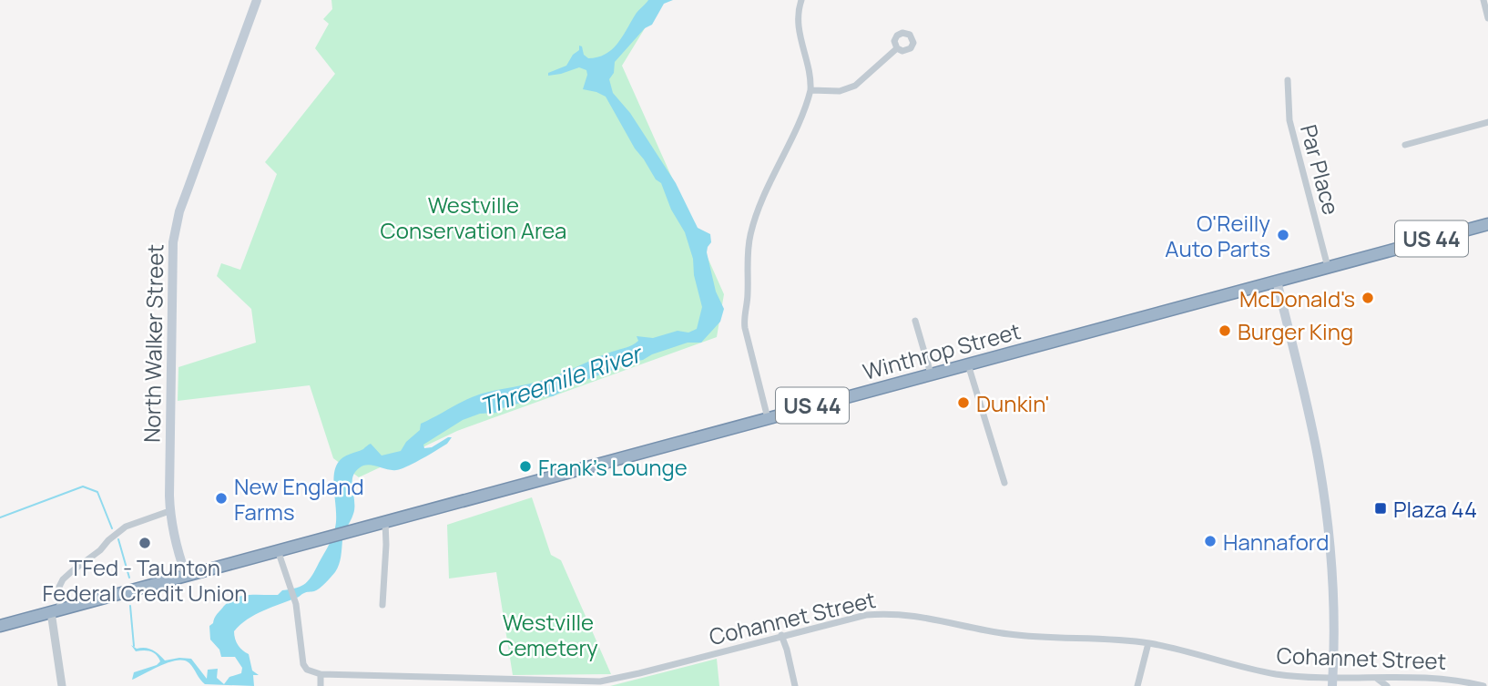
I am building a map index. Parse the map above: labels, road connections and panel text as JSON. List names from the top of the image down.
{
  "streets": {
    "highway": ["US 44", "Winthrop Street"],
    "main road": ["North Walker Street"],
    "street": ["Par Place", "Cohannet Street"]
  },
  "crossings": [
    ["Par Place", "Winthrop Street"],
    ["North Walker Street", "Winthrop Street"]
  ],
  "water": ["Threemile River"],
  "parks": ["Westville Conservation Area", "Westville Cemetery"],
  "places": {
    "other": [
      "O'Reilly Auto Parts",
      "McDonald's",
      "Burger King",
      "Dunkin'",
      "Frank's Lounge",
      "New England Farms",
      "Hannaford",
      "TFed - Taunton Federal Credit Union"
    ],
    "transit": ["Plaza 44"]
  }
}
